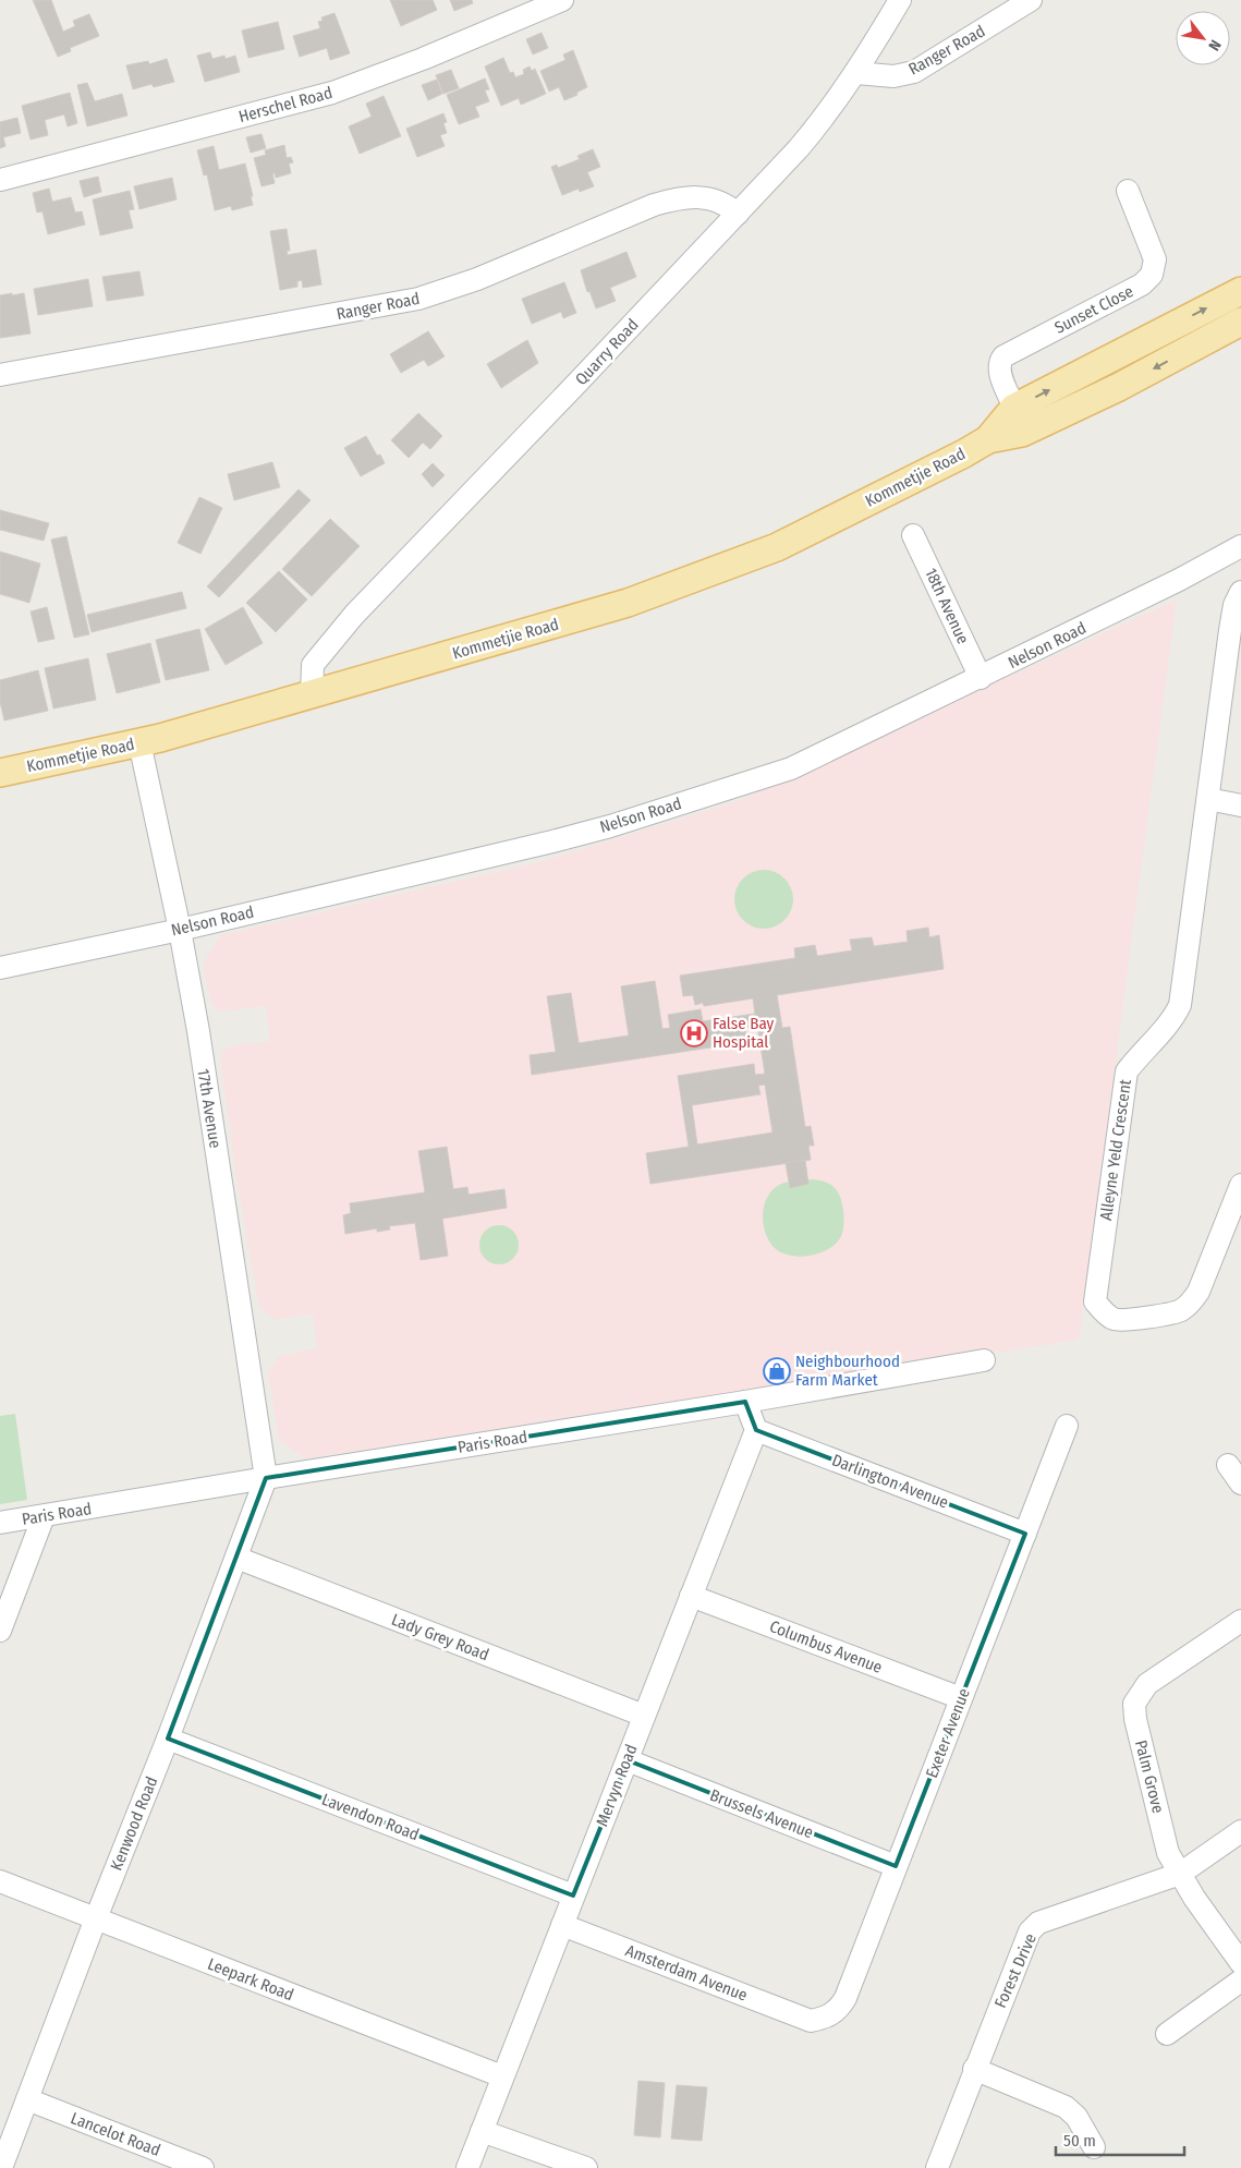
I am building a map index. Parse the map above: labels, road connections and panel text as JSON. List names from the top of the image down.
{
  "streets": {
    "main road": ["Kommetjie Road"],
    "street": [
      "Ranger Road",
      "Herschel Road",
      "Sunset Close",
      "Quarry Road",
      "18th Avenue",
      "Nelson Road",
      "17th Avenue",
      "Alleyne Yeld Crescent",
      "Paris Road",
      "Darlington Avenue",
      "Lady Grey Road",
      "Columbus Avenue",
      "Exeter Avenue",
      "Palm Grove",
      "Mervyn Road",
      "Brussels Avenue",
      "Lavendon Road",
      "Kenwood Road",
      "Forest Drive",
      "Amsterdam Avenue",
      "Leepark Road",
      "Lancelot Road"
    ]
  },
  "crossings": [
    ["Ranger Road", "Quarry Road"],
    ["Sunset Close", "Kommetjie Road"],
    ["Quarry Road", "Kommetjie Road"],
    ["Kommetjie Road", "17th Avenue"],
    ["18th Avenue", "Nelson Road"],
    ["Nelson Road", "17th Avenue"],
    ["17th Avenue", "Paris Road"],
    ["17th Avenue", "Kenwood Road"],
    ["Paris Road", "Kenwood Road"],
    ["Darlington Avenue", "Exeter Avenue"],
    ["Darlington Avenue", "Mervyn Road"],
    ["Lady Grey Road", "Mervyn Road"],
    ["Lady Grey Road", "Kenwood Road"],
    ["Columbus Avenue", "Exeter Avenue"],
    ["Columbus Avenue", "Mervyn Road"],
    ["Exeter Avenue", "Brussels Avenue"],
    ["Exeter Avenue", "Amsterdam Avenue"],
    ["Palm Grove", "Forest Drive"],
    ["Mervyn Road", "Brussels Avenue"],
    ["Mervyn Road", "Lavendon Road"],
    ["Mervyn Road", "Amsterdam Avenue"],
    ["Mervyn Road", "Leepark Road"],
    ["Lavendon Road", "Kenwood Road"],
    ["Kenwood Road", "Leepark Road"],
    ["Kenwood Road", "Lancelot Road"]
  ],
  "places": {
    "hospital": ["False Bay Hospital"],
    "shop": ["Neighbourhood Farm Market"]
  },
  "scale_bar": "50 m",
  "north": "bottom right"
}
